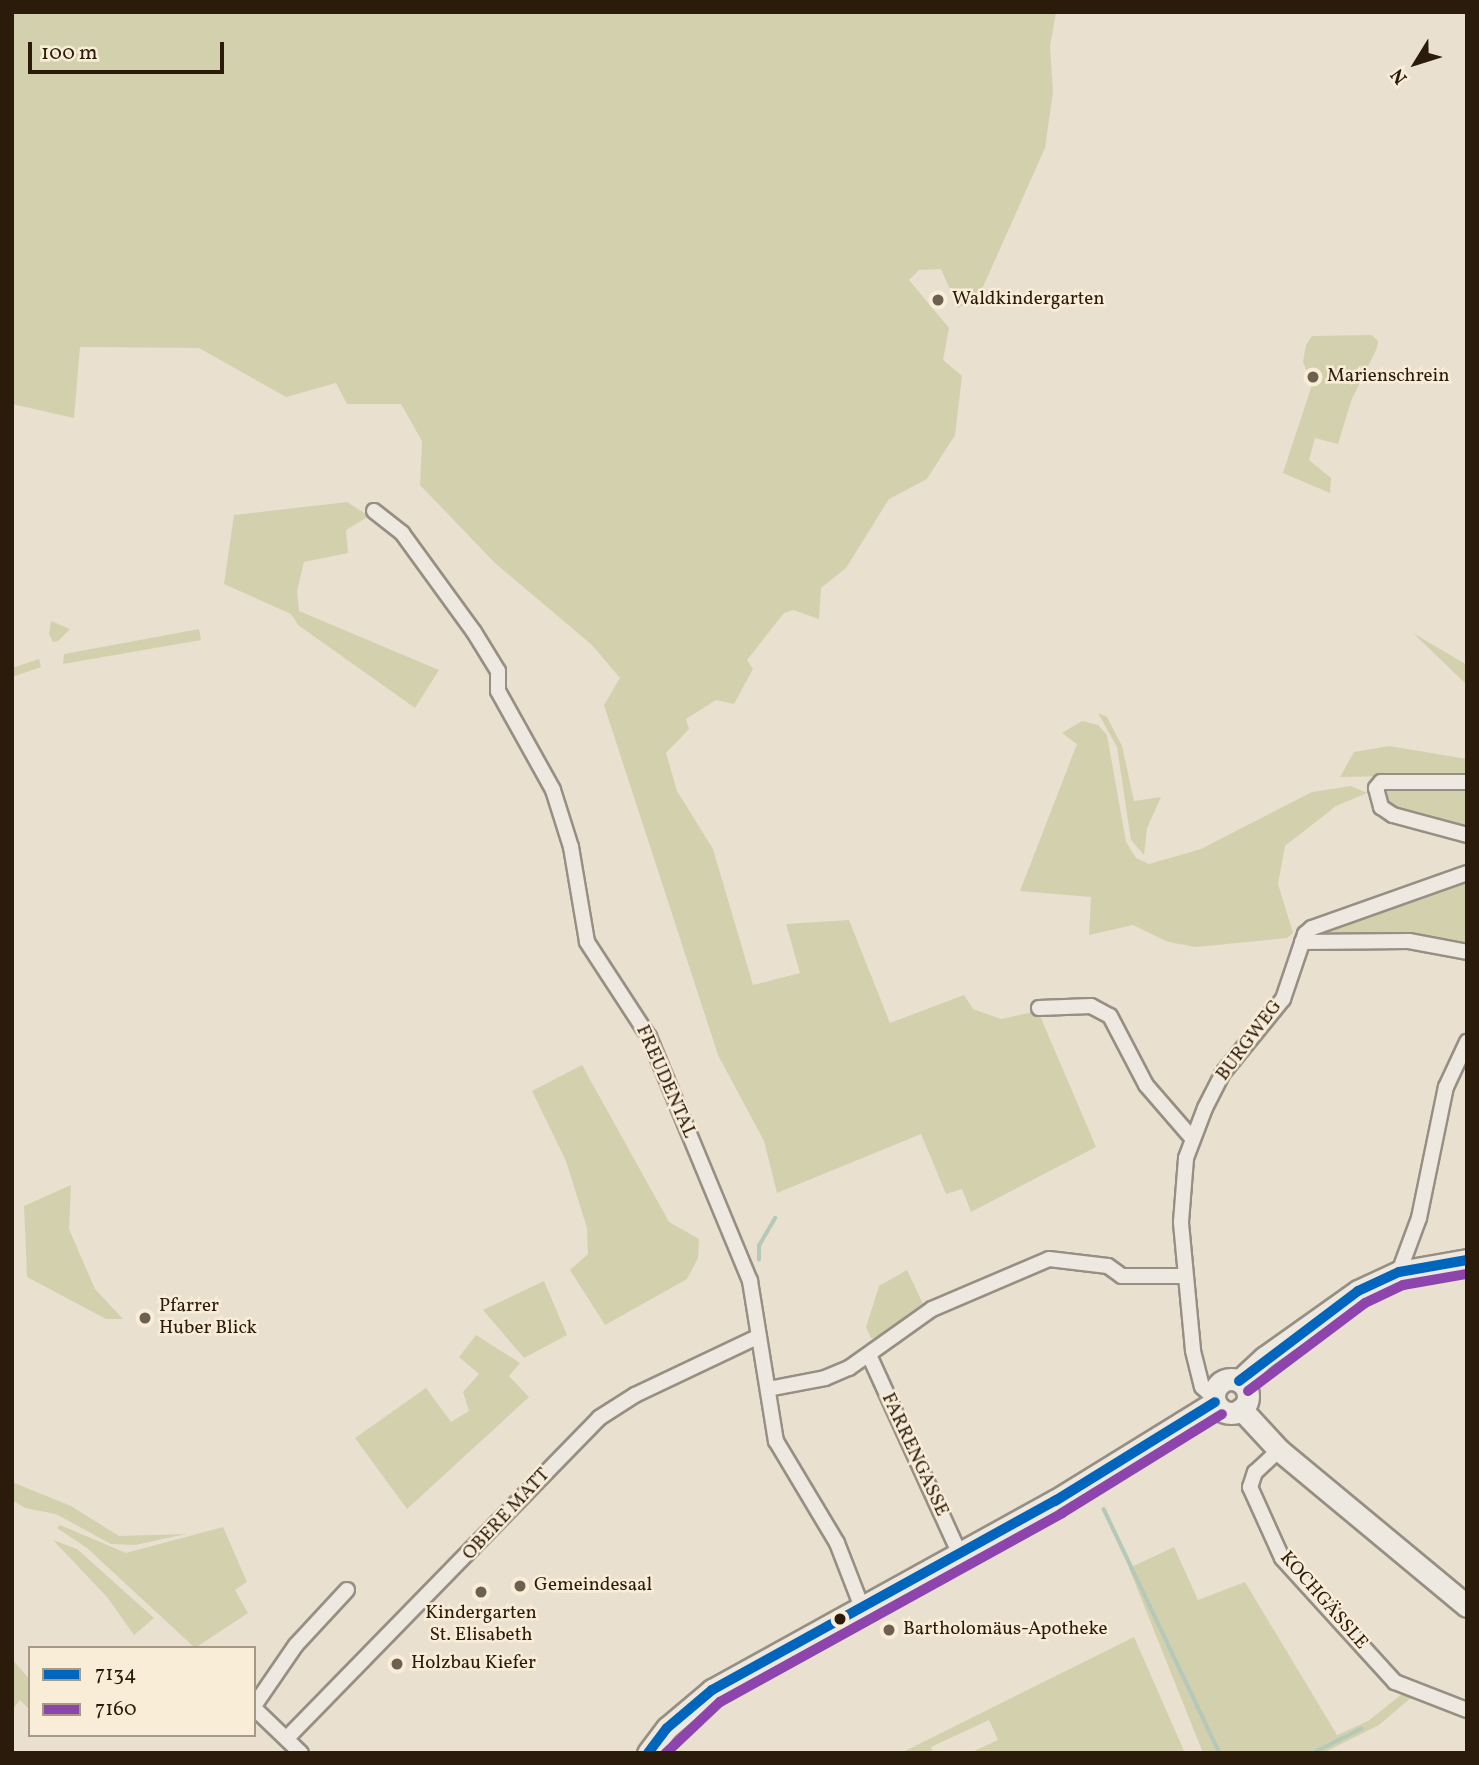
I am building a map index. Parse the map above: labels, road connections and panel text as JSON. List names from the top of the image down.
{
  "streets": {
    "street": [
      "BURGWEG",
      "FREUDENTAL",
      "FARRENGASSE",
      "OBERE MATT",
      "KOCHGÄSSLE"
    ]
  },
  "crossings": [
    ["FREUDENTAL", "OBERE MATT"]
  ],
  "places": [
    "Waldkindergarten",
    "Marienschrein",
    "Pfarrer Huber Blick",
    "Gemeindesaal",
    "Kindergarten St. Elisabeth",
    "Bartholomäus-Apotheke",
    "Holzbau Kiefer"
  ],
  "lines": ["transit line 7134", "transit line 7160"],
  "legend": ["7134", "7160"],
  "scale_bar": "100 m",
  "north": "bottom left"
}
